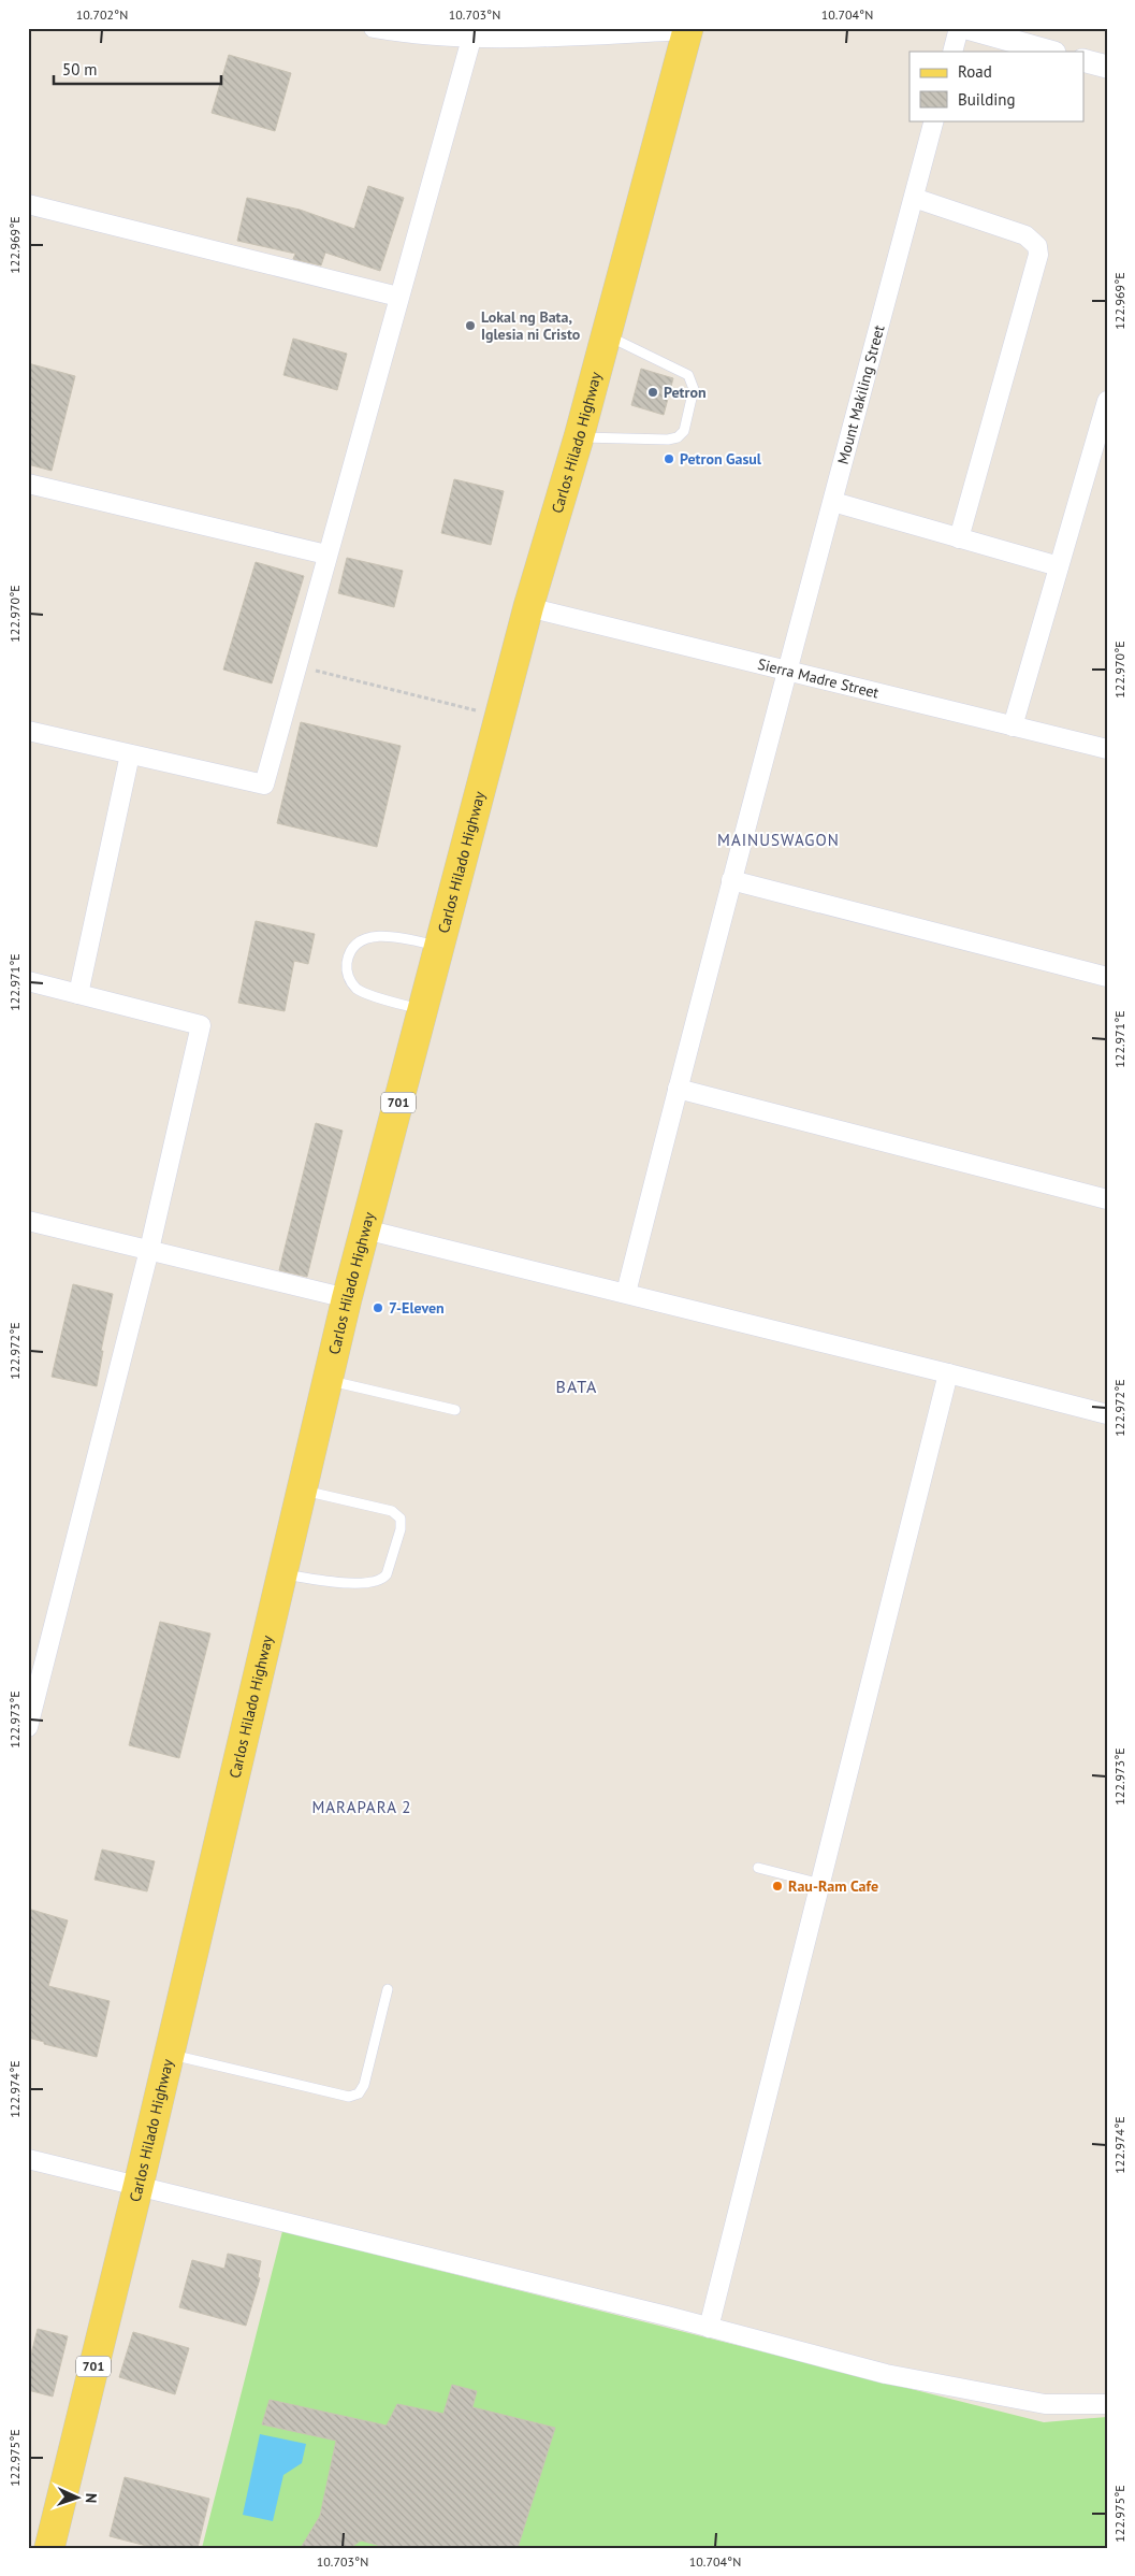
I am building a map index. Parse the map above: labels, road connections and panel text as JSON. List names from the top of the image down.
{
  "streets": {
    "main road": ["Carlos Hilado Highway", "701"],
    "street": ["Mount Makiling Street", "Sierra Madre Street"]
  },
  "crossings": [
    ["Mount Makiling Street", "Sierra Madre Street"],
    ["Carlos Hilado Highway", "Sierra Madre Street"]
  ],
  "districts": ["MAINUSWAGON", "BATA", "MARAPARA 2"],
  "places": [
    "Lokal ng Bata, Iglesia ni Cristo",
    "Petron",
    "Petron Gasul",
    "7-Eleven",
    "Rau-Ram Cafe"
  ],
  "legend": ["Road", "Building"],
  "scale_bar": "50 m",
  "north": "right",
  "coordinates": [
    "10.702°N",
    "10.703°N",
    "10.704°N",
    "122.969°E",
    "122.970°E",
    "122.971°E",
    "122.972°E",
    "122.973°E",
    "122.974°E",
    "122.975°E"
  ]
}
